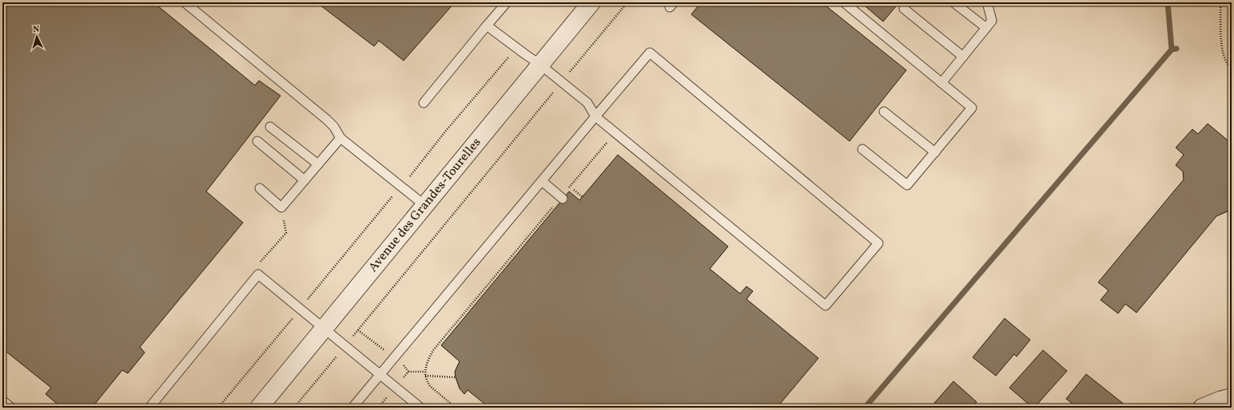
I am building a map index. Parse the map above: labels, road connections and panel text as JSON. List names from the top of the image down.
{
  "streets": {
    "street": ["Avenue des Grandes-Tourelles"]
  },
  "north": "top"
}
